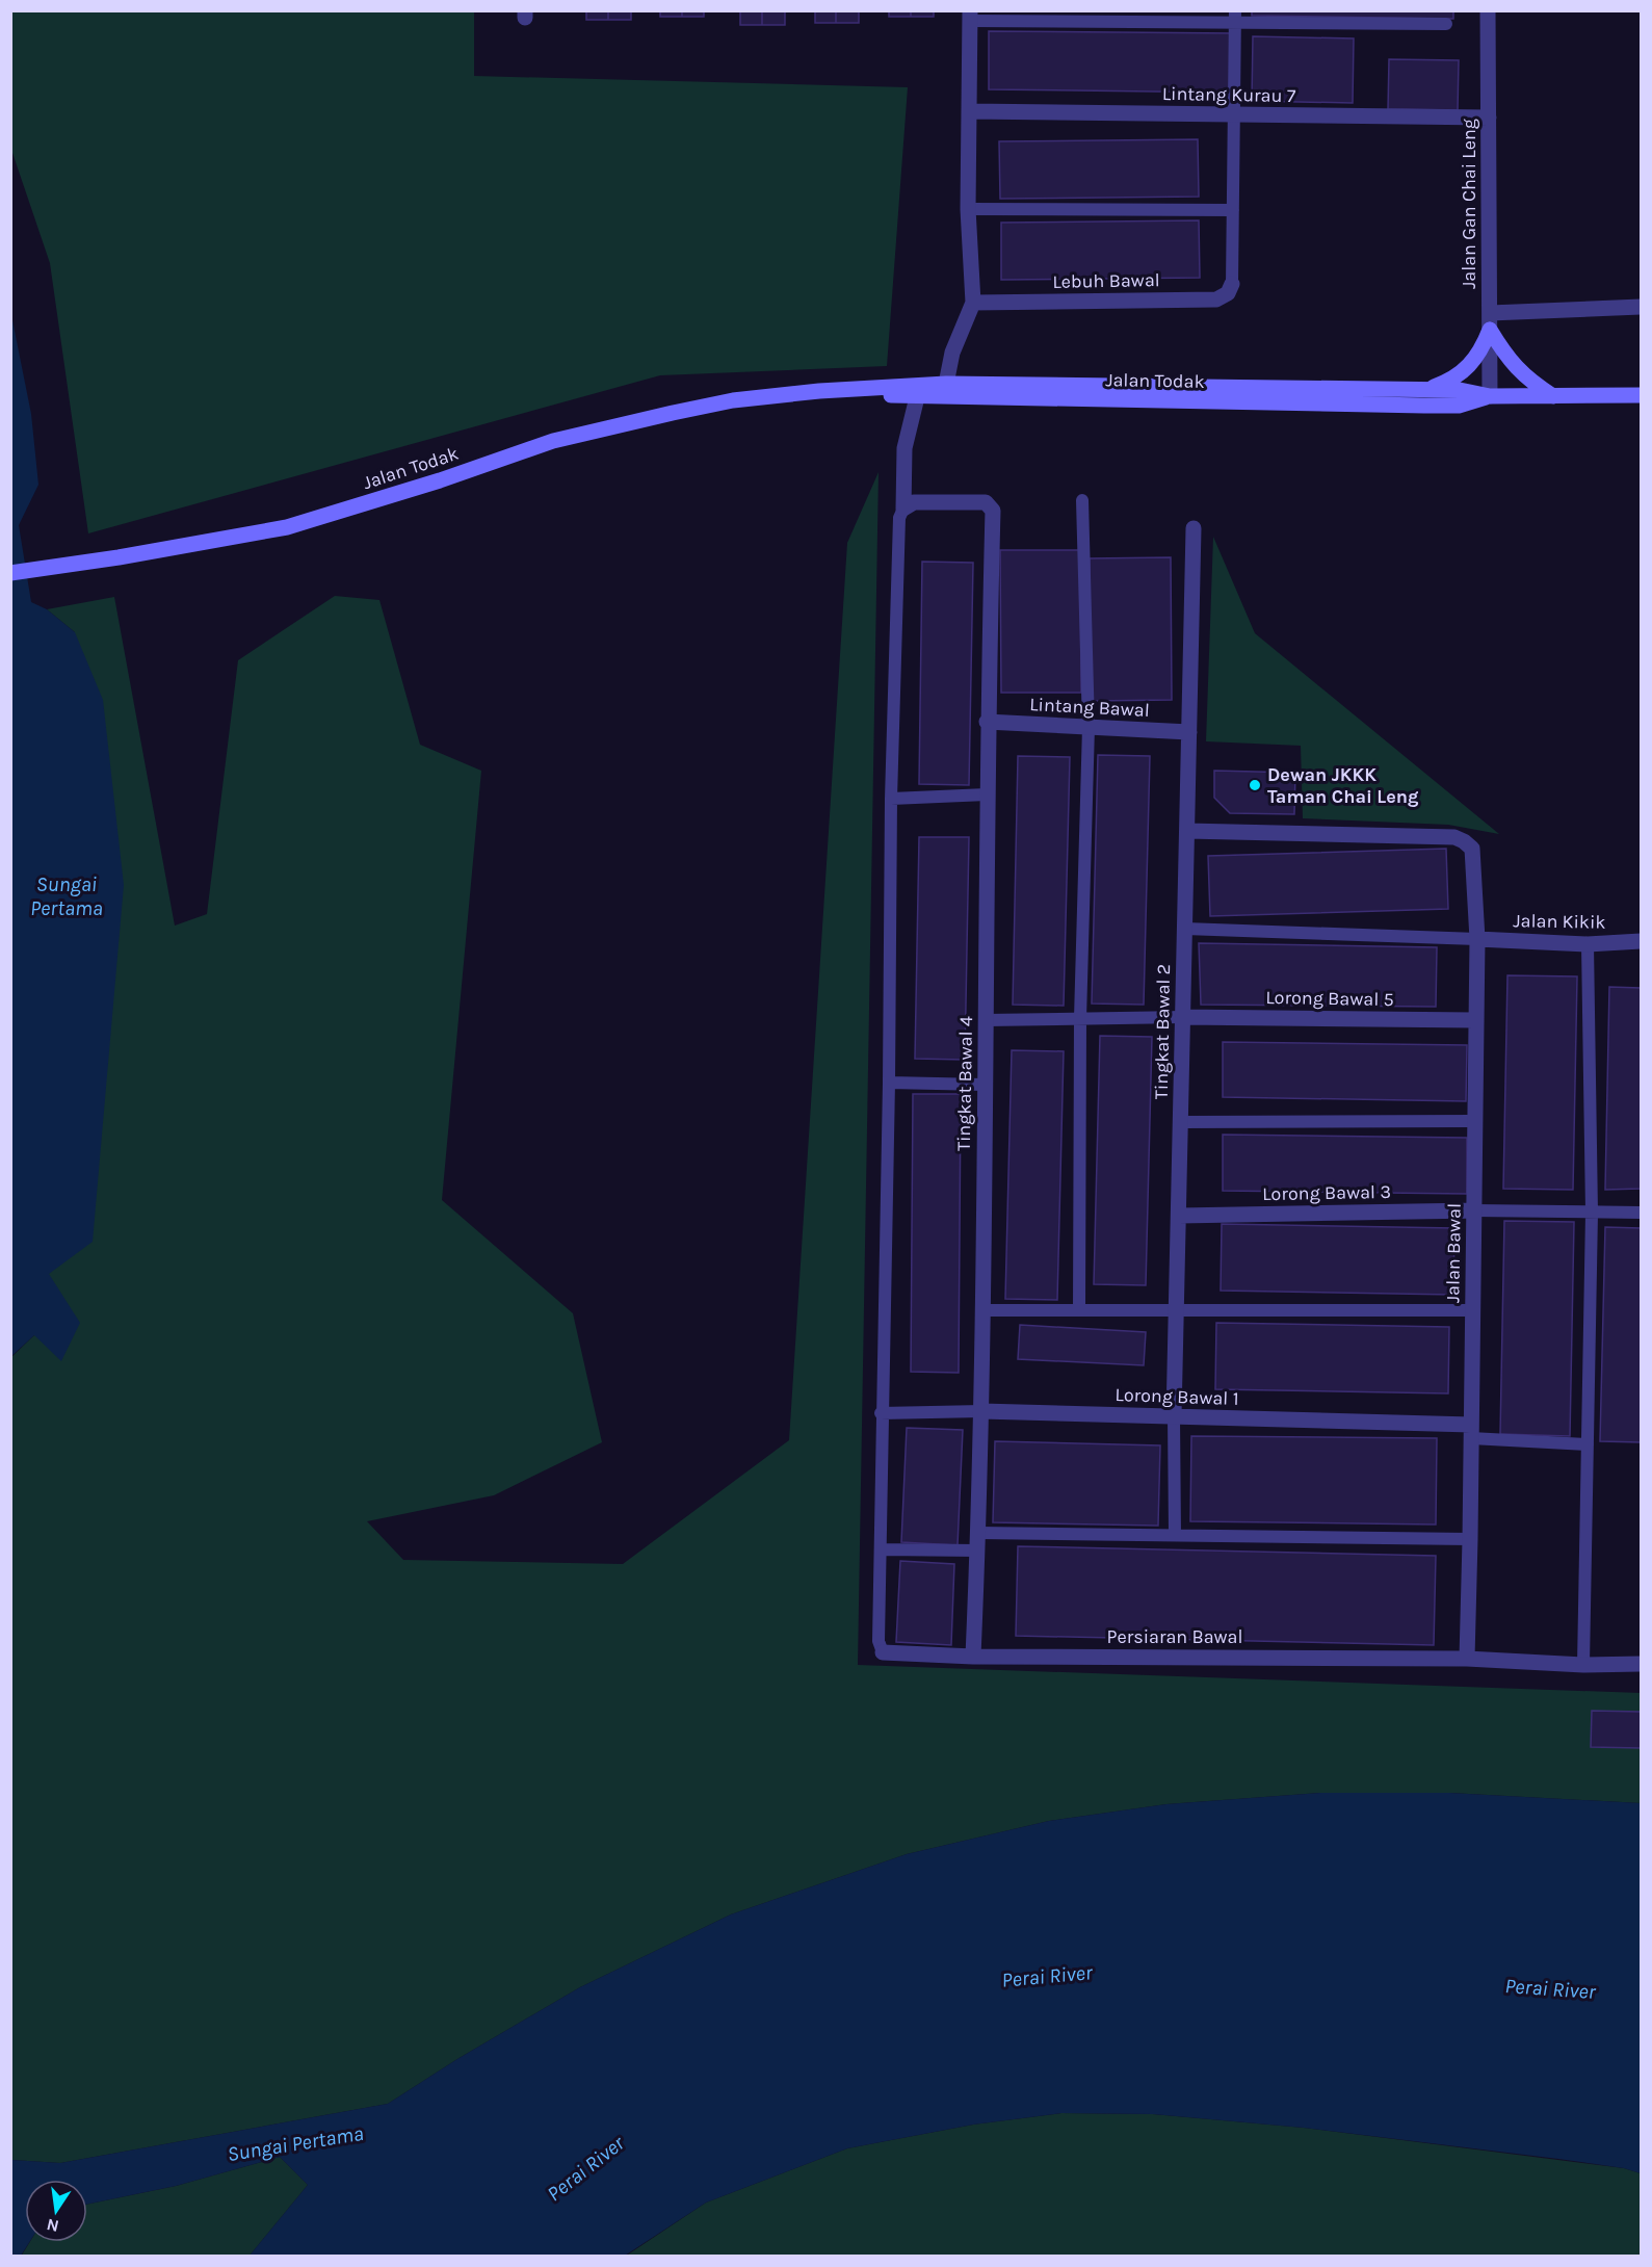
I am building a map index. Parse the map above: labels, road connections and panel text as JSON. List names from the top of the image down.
{
  "streets": {
    "main road": ["Jalan Todak"],
    "street": [
      "Lintang Kurau 7",
      "Jalan Gan Chai Leng",
      "Lebuh Bawal",
      "Lintang Bawal",
      "Jalan Kikik",
      "Lorong Bawal 5",
      "Tingkat Bawal 2",
      "Tingkat Bawal 4",
      "Lorong Bawal 3",
      "Jalan Bawal",
      "Lorong Bawal 1",
      "Persiaran Bawal"
    ]
  },
  "crossings": [
    ["Lintang Kurau 7", "Jalan Gan Chai Leng"],
    ["Jalan Gan Chai Leng", "Jalan Todak"],
    ["Lintang Bawal", "Tingkat Bawal 2"],
    ["Lintang Bawal", "Tingkat Bawal 4"],
    ["Jalan Kikik", "Jalan Bawal"],
    ["Lorong Bawal 5", "Tingkat Bawal 2"],
    ["Lorong Bawal 5", "Jalan Bawal"],
    ["Tingkat Bawal 2", "Lorong Bawal 3"],
    ["Tingkat Bawal 2", "Jalan Bawal"],
    ["Tingkat Bawal 2", "Lorong Bawal 1"],
    ["Tingkat Bawal 4", "Lorong Bawal 1"],
    ["Tingkat Bawal 4", "Persiaran Bawal"],
    ["Lorong Bawal 3", "Jalan Bawal"],
    ["Jalan Bawal", "Lorong Bawal 1"],
    ["Jalan Bawal", "Persiaran Bawal"]
  ],
  "water": ["Sungai Pertama", "Perai River"],
  "places": ["Dewan JKKK Taman Chai Leng"],
  "north": "bottom"
}
